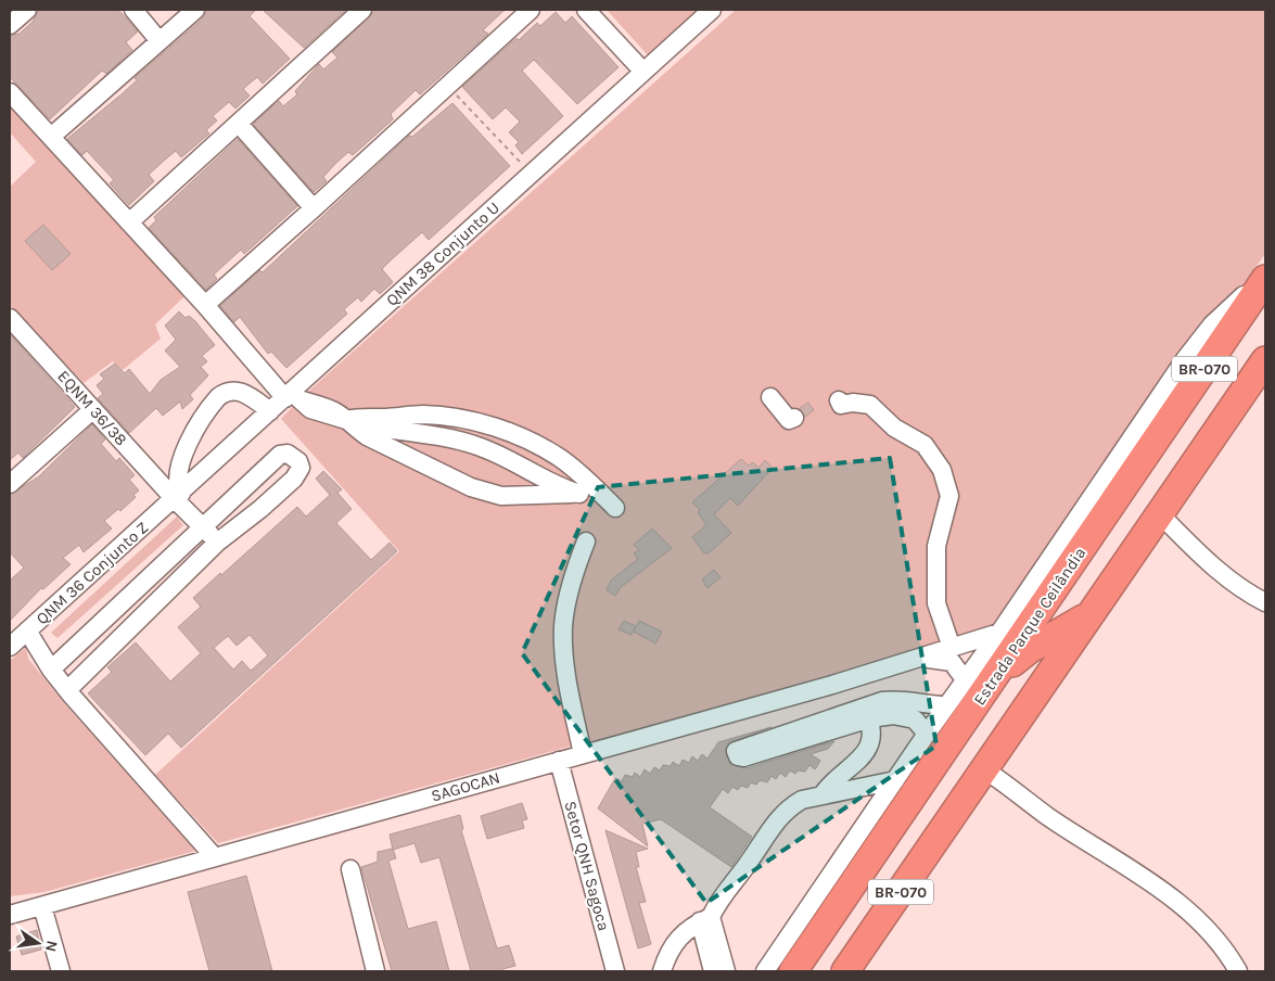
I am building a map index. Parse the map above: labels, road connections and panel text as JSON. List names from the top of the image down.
{
  "streets": {
    "highway": ["BR-070", "Estrada Parque Ceilândia"],
    "street": [
      "QNM 38 Conjunto U",
      "EQNM 36/38",
      "QNM 36 Conjunto Z",
      "SAGOCAN",
      "Setor QNH Sagoca"
    ]
  },
  "crossings": [
    ["QNM 38 Conjunto U", "EQNM 36/38"],
    ["QNM 38 Conjunto U", "QNM 36 Conjunto Z"],
    ["EQNM 36/38", "QNM 36 Conjunto Z"],
    ["Estrada Parque Ceilândia", "SAGOCAN"],
    ["SAGOCAN", "Setor QNH Sagoca"]
  ],
  "north": "right"
}
